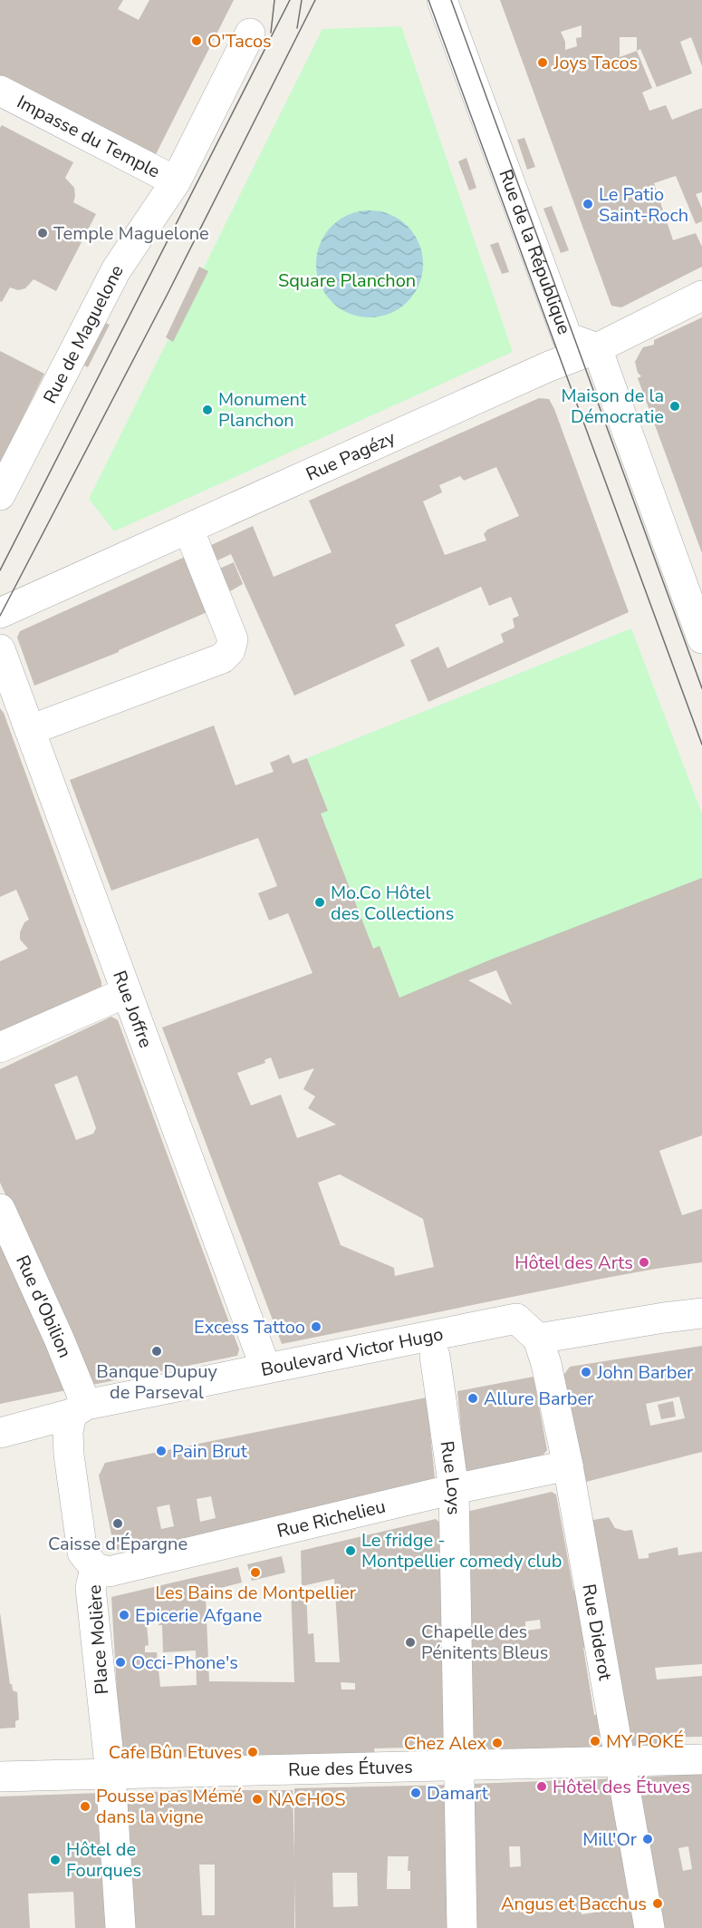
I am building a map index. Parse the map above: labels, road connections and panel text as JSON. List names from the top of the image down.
{
  "streets": {
    "street": [
      "Impasse du Temple",
      "Rue de la République",
      "Rue de Maguelone",
      "Rue Pagézy",
      "Rue Joffre",
      "Rue d'Obilion",
      "Boulevard Victor Hugo",
      "Rue Loys",
      "Rue Richelieu",
      "Rue Diderot",
      "Place Molière",
      "Rue des Étuves"
    ]
  },
  "crossings": [
    ["Impasse du Temple", "Rue de Maguelone"],
    ["Rue de la République", "Rue Pagézy"],
    ["Rue Joffre", "Boulevard Victor Hugo"],
    ["Rue d'Obilion", "Boulevard Victor Hugo"],
    ["Rue d'Obilion", "Place Molière"],
    ["Boulevard Victor Hugo", "Rue Diderot"],
    ["Boulevard Victor Hugo", "Place Molière"],
    ["Rue Loys", "Rue Richelieu"],
    ["Rue Loys", "Rue des Étuves"],
    ["Rue Richelieu", "Rue Diderot"],
    ["Rue Richelieu", "Place Molière"],
    ["Rue Diderot", "Rue des Étuves"],
    ["Place Molière", "Rue des Étuves"]
  ],
  "parks": ["Square Planchon"],
  "places": [
    "O'Tacos",
    "Joys Tacos",
    "Le Patio Saint-Roch",
    "Temple Maguelone",
    "Maison de la Démocratie",
    "Monument Planchon",
    "Mo.Co Hôtel des Collections",
    "Hôtel des Arts",
    "Excess Tattoo",
    "Banque Dupuy de Parseval",
    "John Barber",
    "Allure Barber",
    "Pain Brut",
    "Caisse d'Épargne",
    "Le fridge - Montpellier comedy club",
    "Les Bains de Montpellier",
    "Epicerie Afgane",
    "Chapelle des Pénitents Bleus",
    "Occi-Phone's",
    "MY POKÉ",
    "Chez Alex",
    "Cafe Bûn Etuves",
    "Hôtel des Étuves",
    "Damart",
    "NACHOS",
    "Pousse pas Mémé dans la vigne",
    "Mill'Or",
    "Hôtel de Fourques",
    "Angus et Bacchus"
  ]
}
